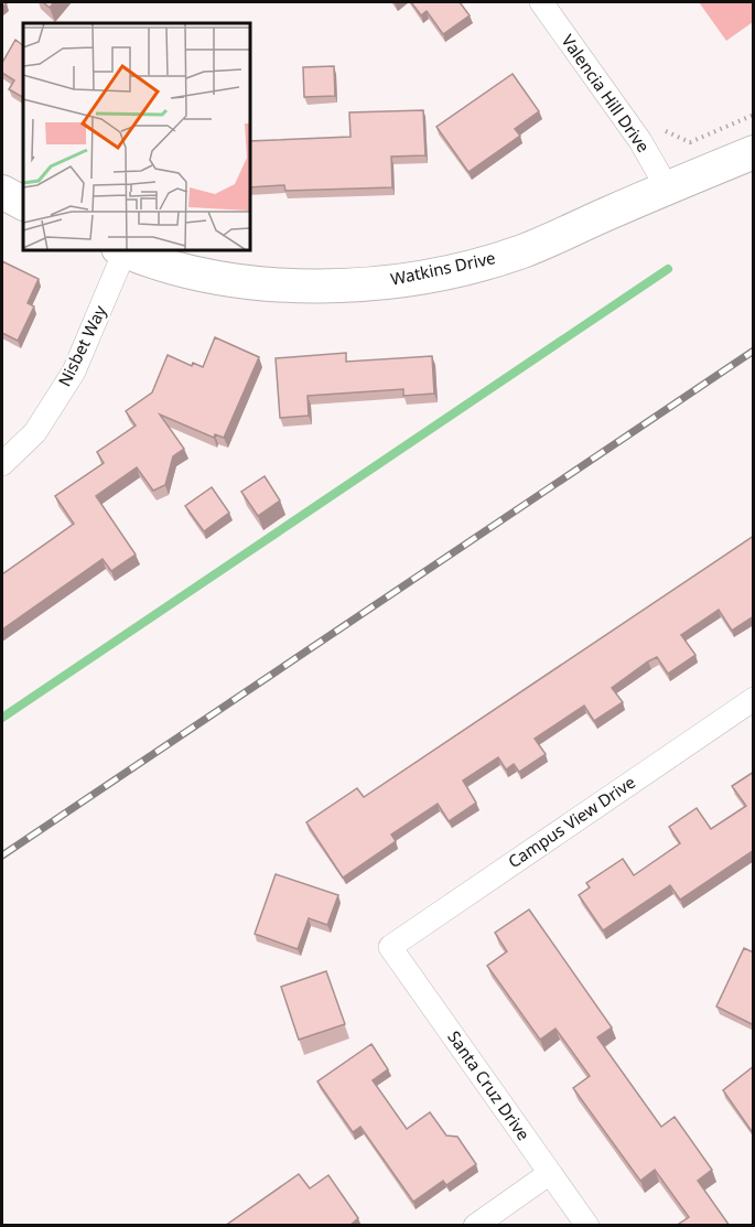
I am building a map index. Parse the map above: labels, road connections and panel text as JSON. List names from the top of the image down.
{
  "streets": {
    "main road": ["Watkins Drive"],
    "street": [
      "Valencia Hill Drive",
      "Nisbet Way",
      "Campus View Drive",
      "Santa Cruz Drive"
    ]
  },
  "crossings": [
    ["Valencia Hill Drive", "Watkins Drive"],
    ["Watkins Drive", "Nisbet Way"],
    ["Campus View Drive", "Santa Cruz Drive"]
  ]
}
